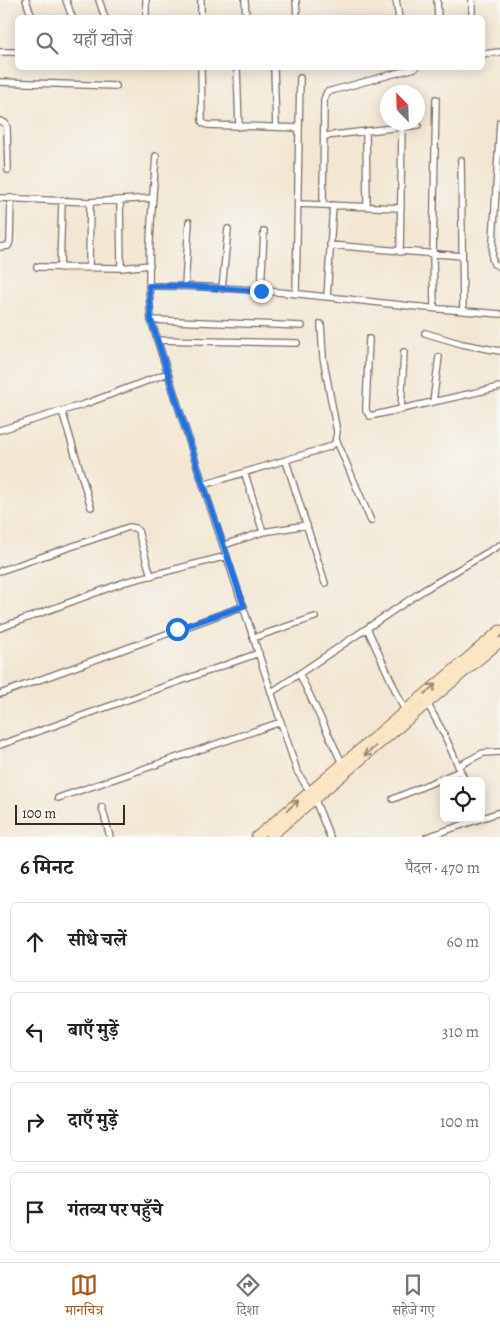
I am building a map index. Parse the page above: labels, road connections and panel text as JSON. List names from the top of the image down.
{
  "scale_bar": "100 m",
  "north": "top left",
  "page": {
    "search": "यहाँ खोजें",
    "scale": "100 m",
    "heading": ["6 मिनट", "पैदल · 470 m"],
    "list": [
      ["सीधे चलें", "60 m"],
      ["बाएँ मुड़ें", "310 m"],
      ["दाएँ मुड़ें", "100 m"],
      "गंतव्य पर पहुँचे"
    ],
    "nav": ["मानचित्र", "दिशा", "सहेजे गए"]
  }
}
